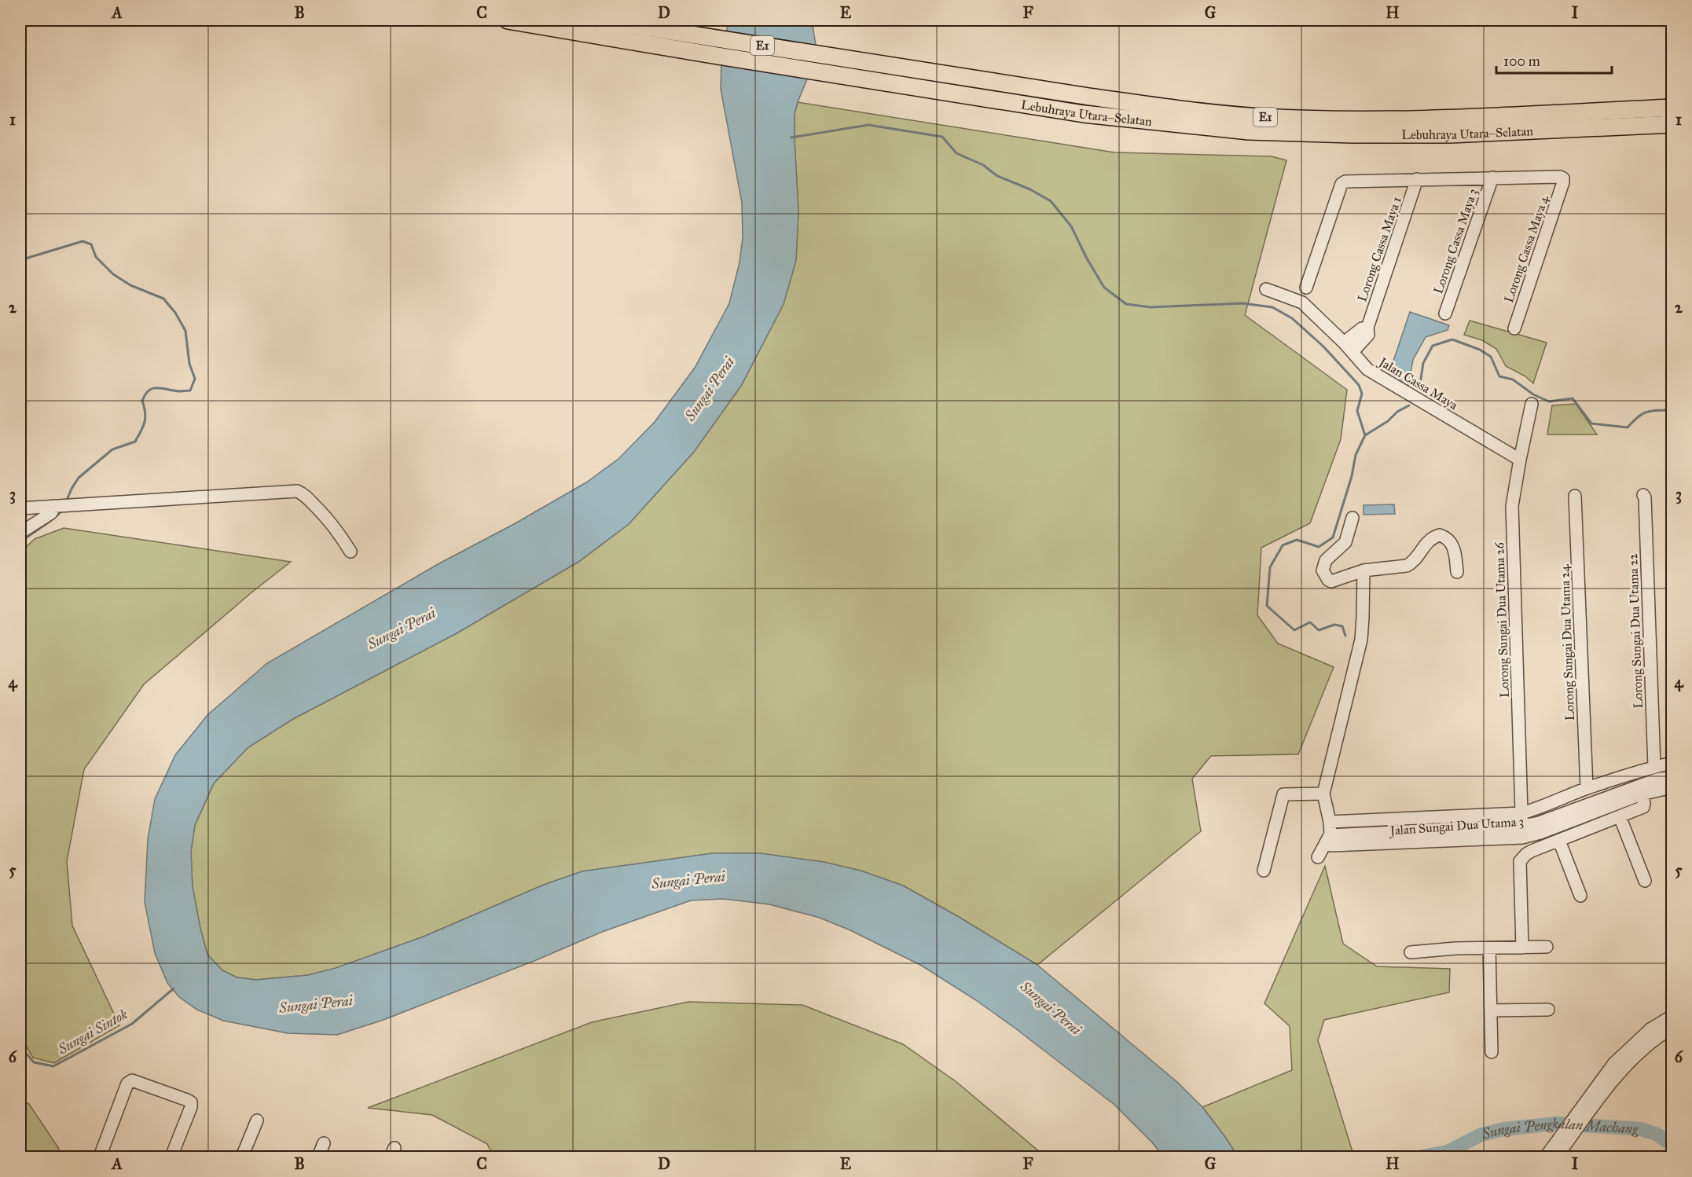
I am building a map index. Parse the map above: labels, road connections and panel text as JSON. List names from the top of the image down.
{
  "streets": {
    "highway": ["E1", "Lebuhraya Utara–Selatan"],
    "street": [
      "Lorong Cassa Maya 3",
      "Lorong Cassa Maya 1",
      "Lorong Cassa Maya 4",
      "Jalan Cassa Maya",
      "Lorong Sungai Dua Utama 26",
      "Lorong Sungai Dua Utama 22",
      "Lorong Sungai Dua Utama 24",
      "Jalan Sungai Dua Utama 3"
    ]
  },
  "crossings": [
    ["Lorong Cassa Maya 3", "Lorong Cassa Maya 4"],
    ["Lorong Cassa Maya 1", "Jalan Cassa Maya"],
    ["Jalan Cassa Maya", "Lorong Sungai Dua Utama 26"],
    ["Lorong Sungai Dua Utama 26", "Jalan Sungai Dua Utama 3"]
  ],
  "water": ["Sungai Perai", "Sungai Sintok", "Sungai Pengkalan Machang"],
  "scale_bar": "100 m",
  "grid": {
    "columns": [
      "A",
      "B",
      "C",
      "D",
      "E",
      "F",
      "G",
      "H",
      "I"
    ],
    "rows": [
      "1",
      "2",
      "3",
      "4",
      "5",
      "6"
    ]
  }
}
